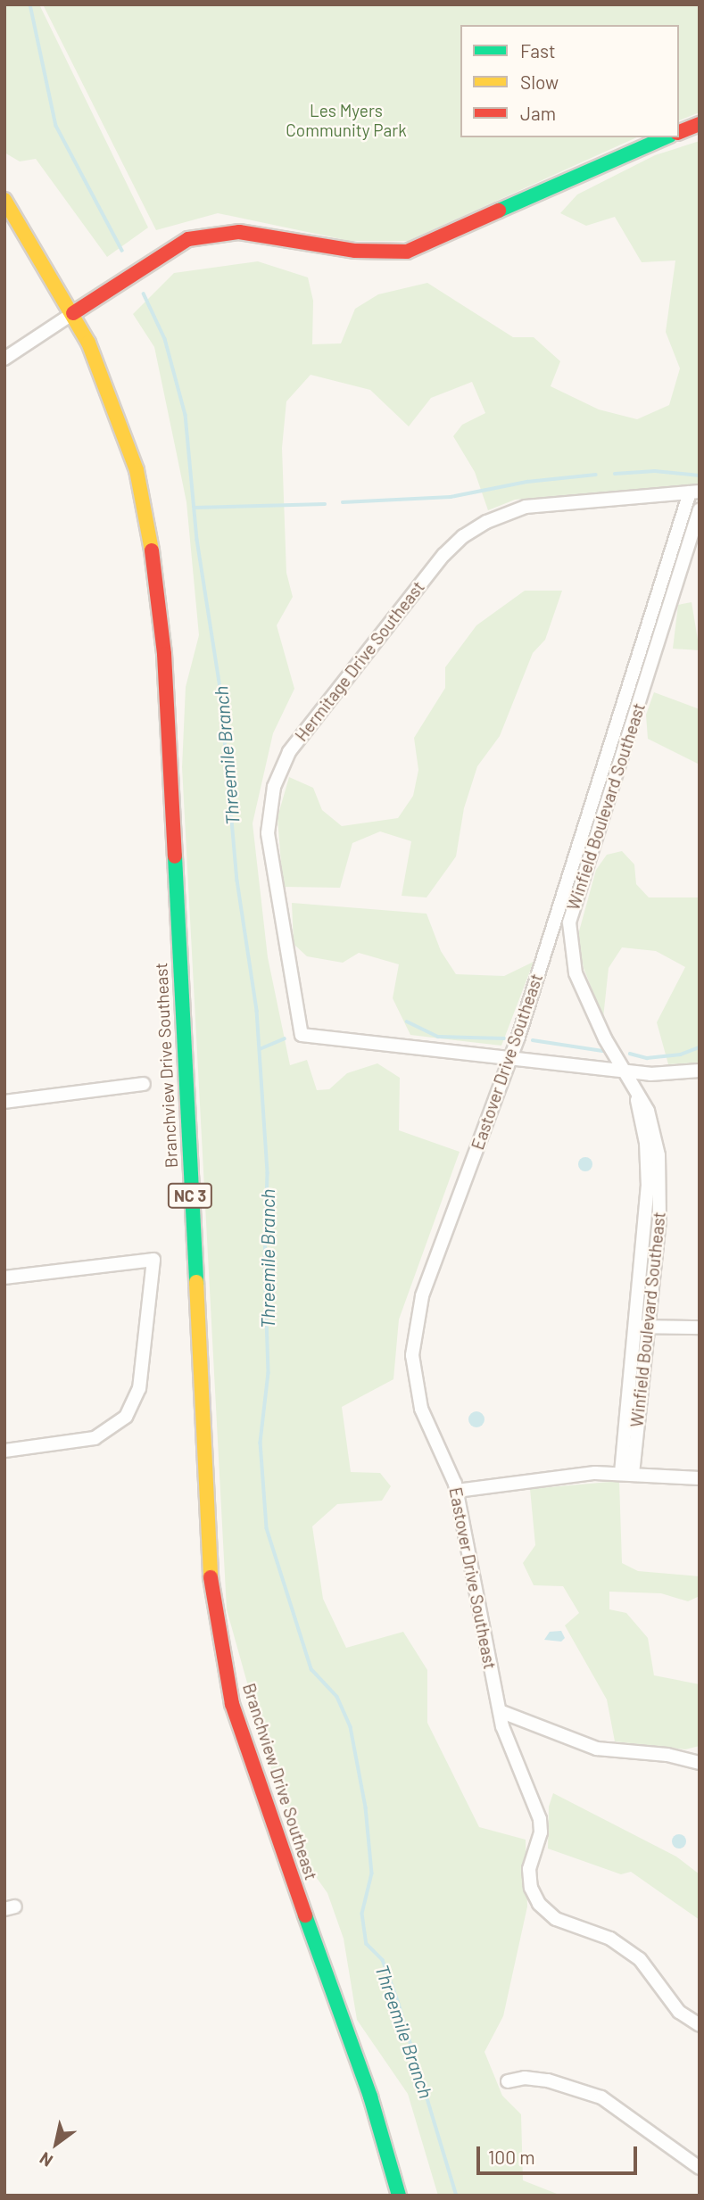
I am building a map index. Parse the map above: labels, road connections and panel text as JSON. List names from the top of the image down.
{
  "streets": {
    "main road": ["Branchview Drive Southeast", "NC 3"],
    "street": ["Hermitage Drive Southeast", "Winfield Boulevard Southeast", "Eastover Drive Southeast"]
  },
  "crossings": [
    ["Hermitage Drive Southeast", "Winfield Boulevard Southeast"],
    ["Hermitage Drive Southeast", "Eastover Drive Southeast"],
    ["Winfield Boulevard Southeast", "Eastover Drive Southeast"]
  ],
  "water": ["Threemile Branch"],
  "parks": ["Les Myers Community Park"],
  "legend": ["Fast", "Slow", "Jam"],
  "scale_bar": "100 m",
  "north": "bottom left"
}
